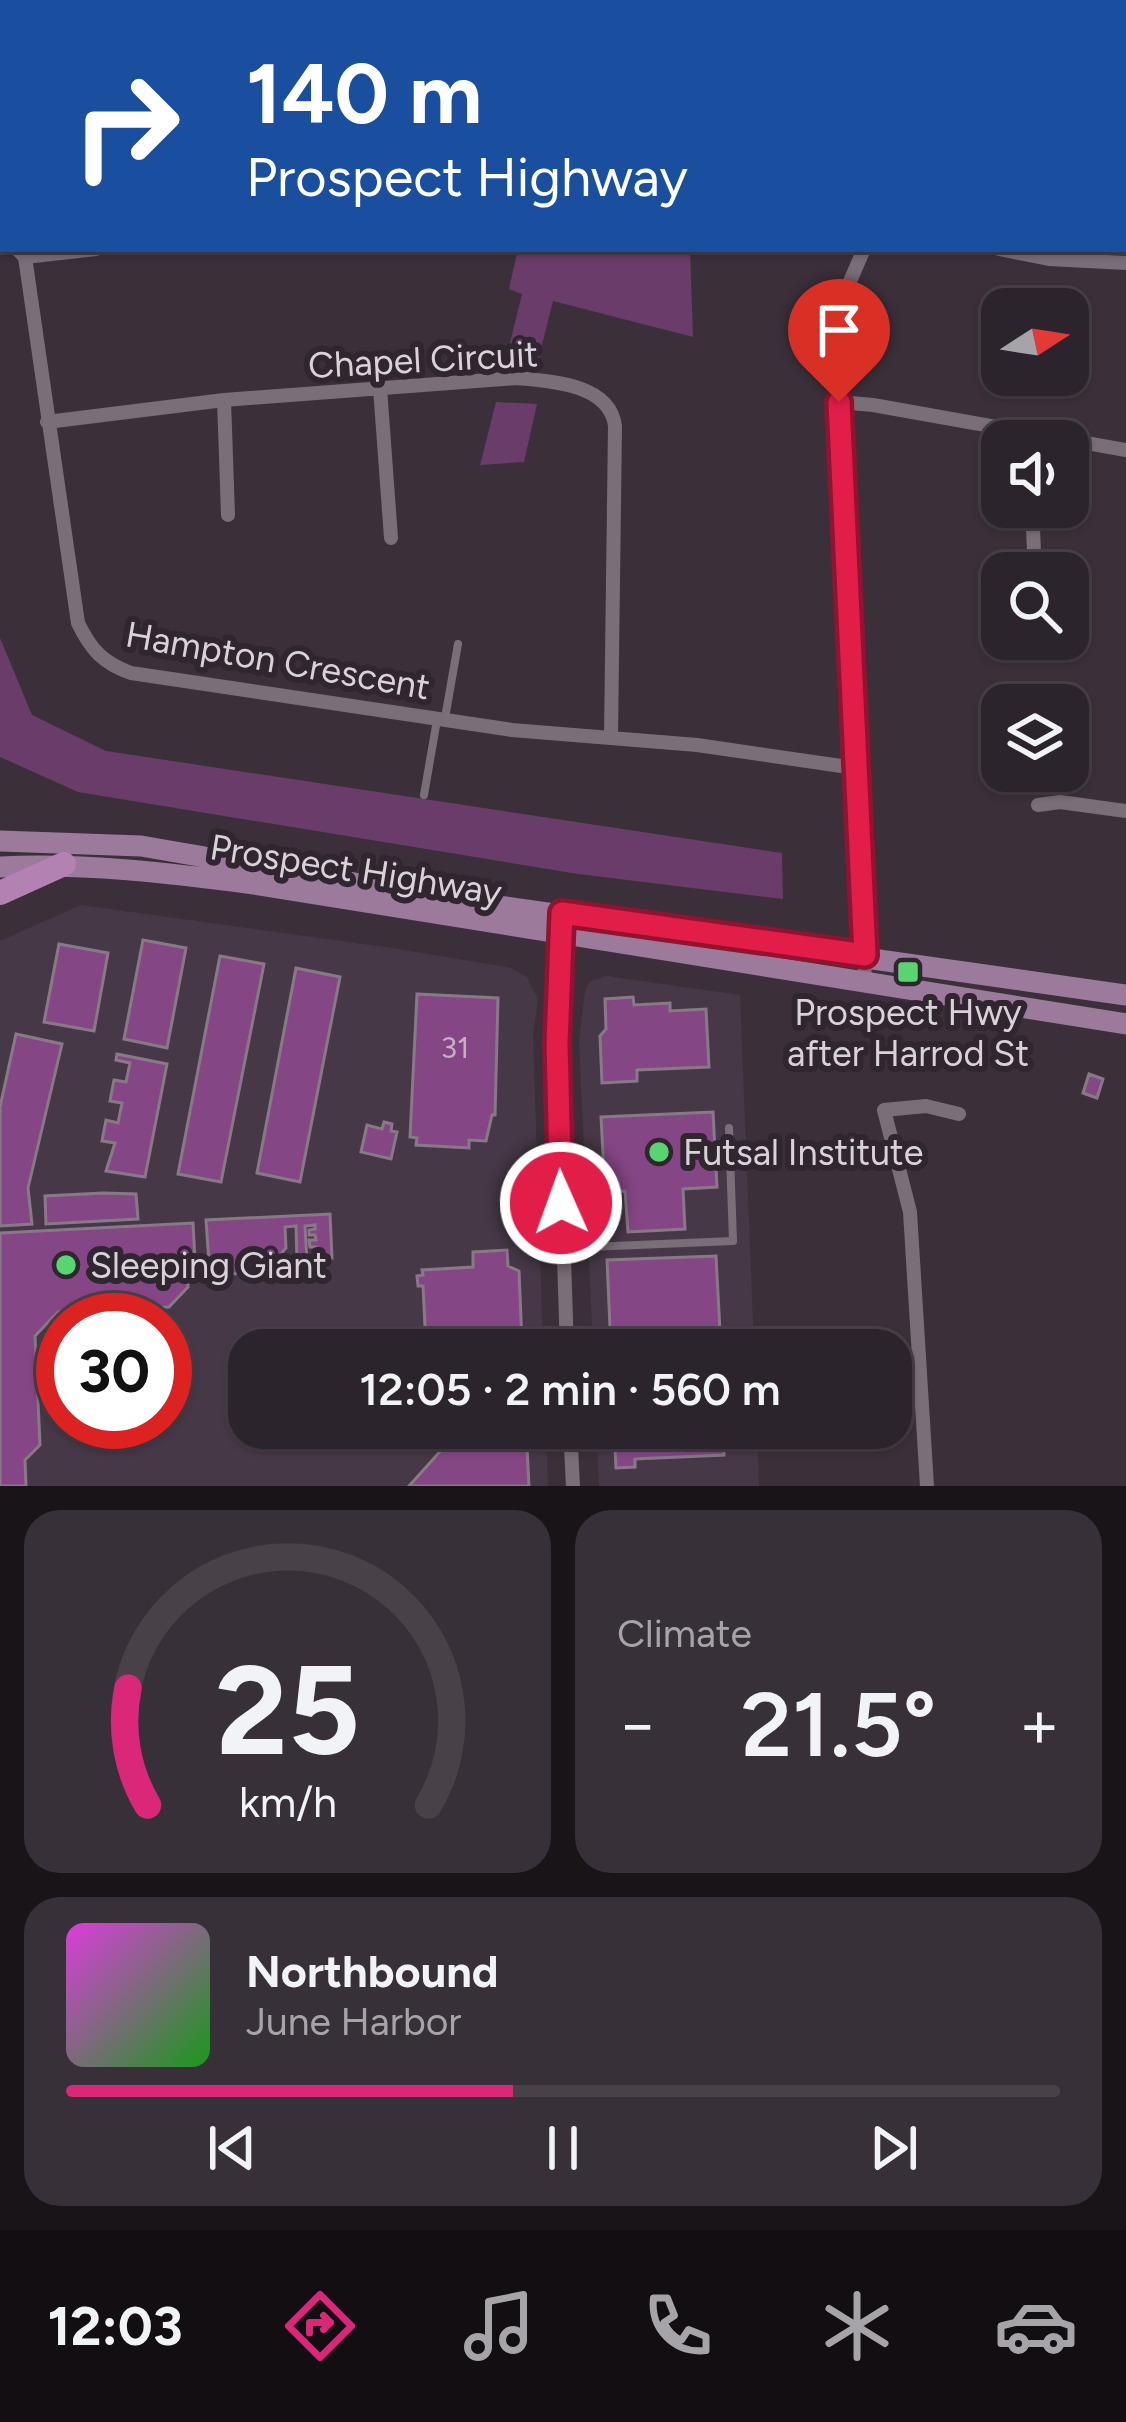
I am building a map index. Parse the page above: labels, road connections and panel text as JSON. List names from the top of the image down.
{
  "streets": {
    "main road": ["Prospect Highway"],
    "street": ["Chapel Circuit", "Hampton Crescent"]
  },
  "crossings": [
    ["Chapel Circuit", "Hampton Crescent"]
  ],
  "places": {
    "transit": ["Prospect Hwy after Harrod St"],
    "other": ["Futsal Institute", "Sleeping Giant"]
  },
  "house_numbers": ["31"],
  "north": "right",
  "page": {
    "turn": ["140 m", "Prospect Highway"],
    "limit": "30",
    "trip": "12:05 · 2 min · 560 m",
    "tile": "Climate",
    "heat": ["−", "21.5°", "+"],
    "song": ["Northbound", "June Harbor"],
    "tabs": "12:03",
    "gauge": ["25", "km/h"]
  }
}
